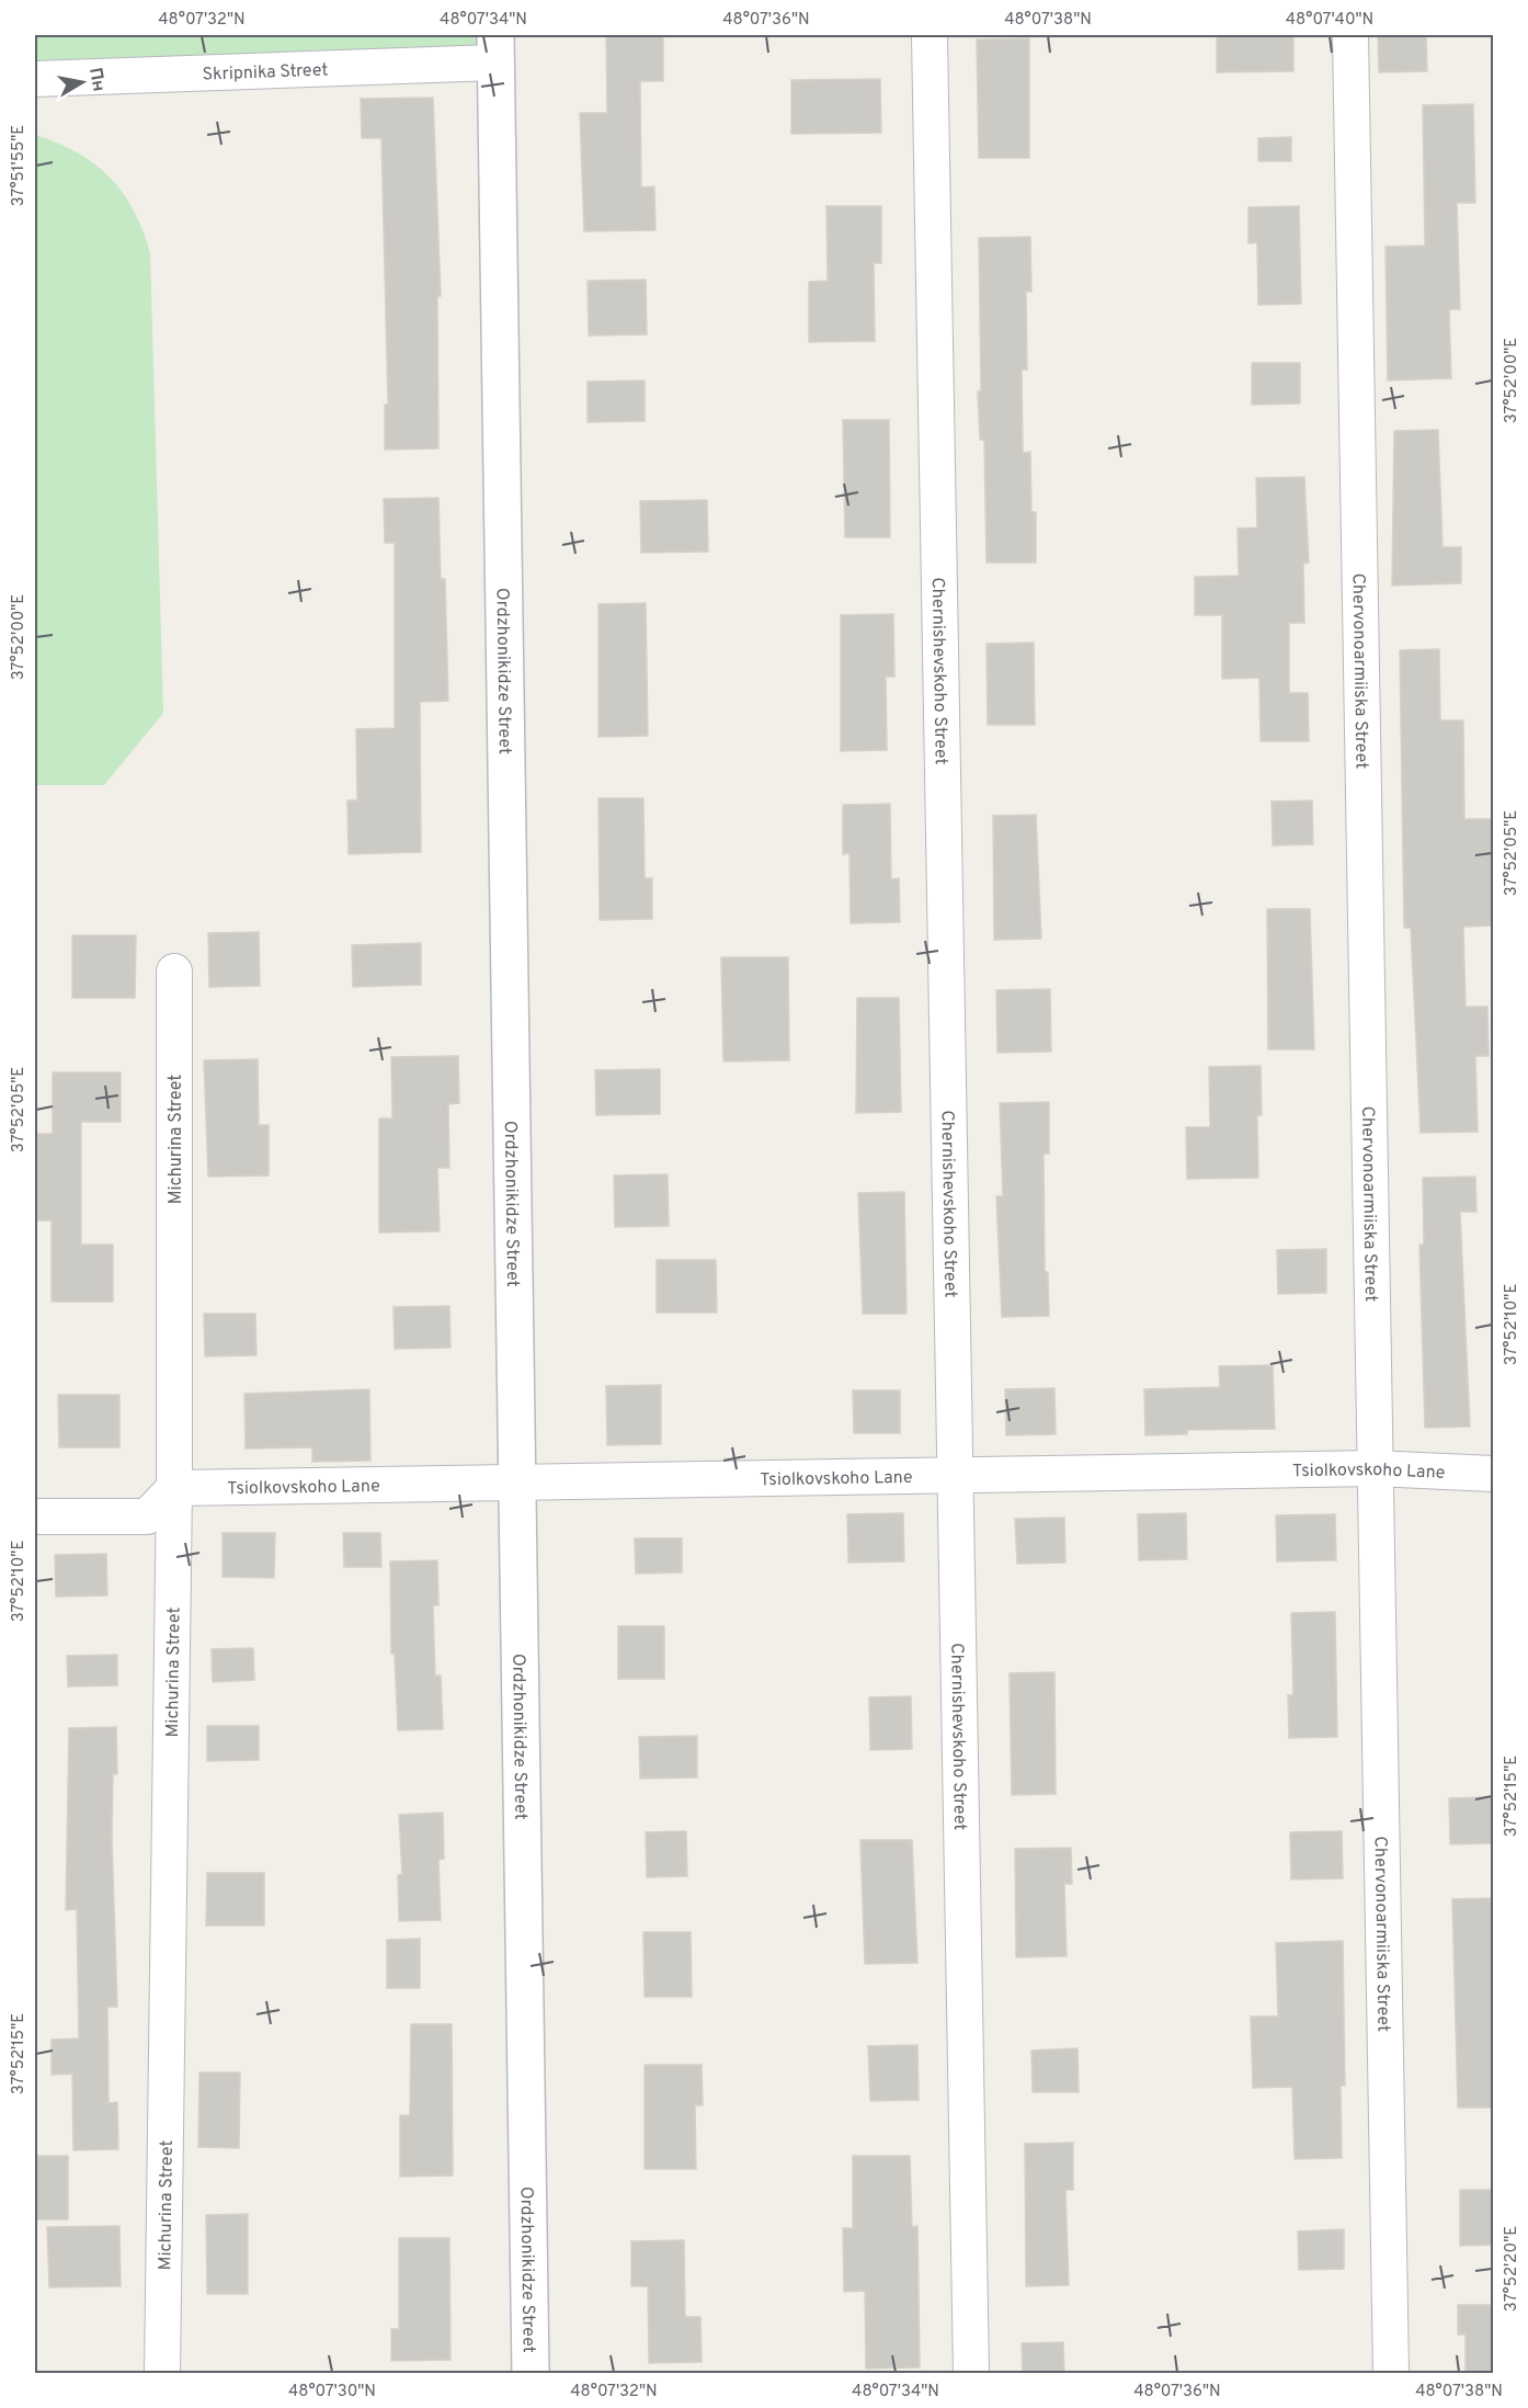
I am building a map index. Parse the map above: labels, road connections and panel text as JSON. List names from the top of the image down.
{
  "streets": {
    "main road": ["Ordzhonikidze Street"],
    "street": [
      "Skripnika Street",
      "Chernishevskoho Street",
      "Chervonoarmiiska Street",
      "Michurina Street",
      "Tsiolkovskoho Lane"
    ]
  },
  "crossings": [
    ["Skripnika Street", "Ordzhonikidze Street"],
    ["Ordzhonikidze Street", "Tsiolkovskoho Lane"],
    ["Chernishevskoho Street", "Tsiolkovskoho Lane"],
    ["Chervonoarmiiska Street", "Tsiolkovskoho Lane"],
    ["Michurina Street", "Tsiolkovskoho Lane"]
  ],
  "north": "right",
  "coordinates": [
    "48°07'32\"N",
    "48°07'34\"N",
    "48°07'36\"N",
    "48°07'38\"N",
    "48°07'40\"N",
    "37°51'55\"E",
    "37°52'00\"E",
    "37°52'05\"E",
    "37°52'10\"E",
    "37°52'15\"E",
    "37°52'20\"E",
    "48°07'30\"N"
  ]
}
